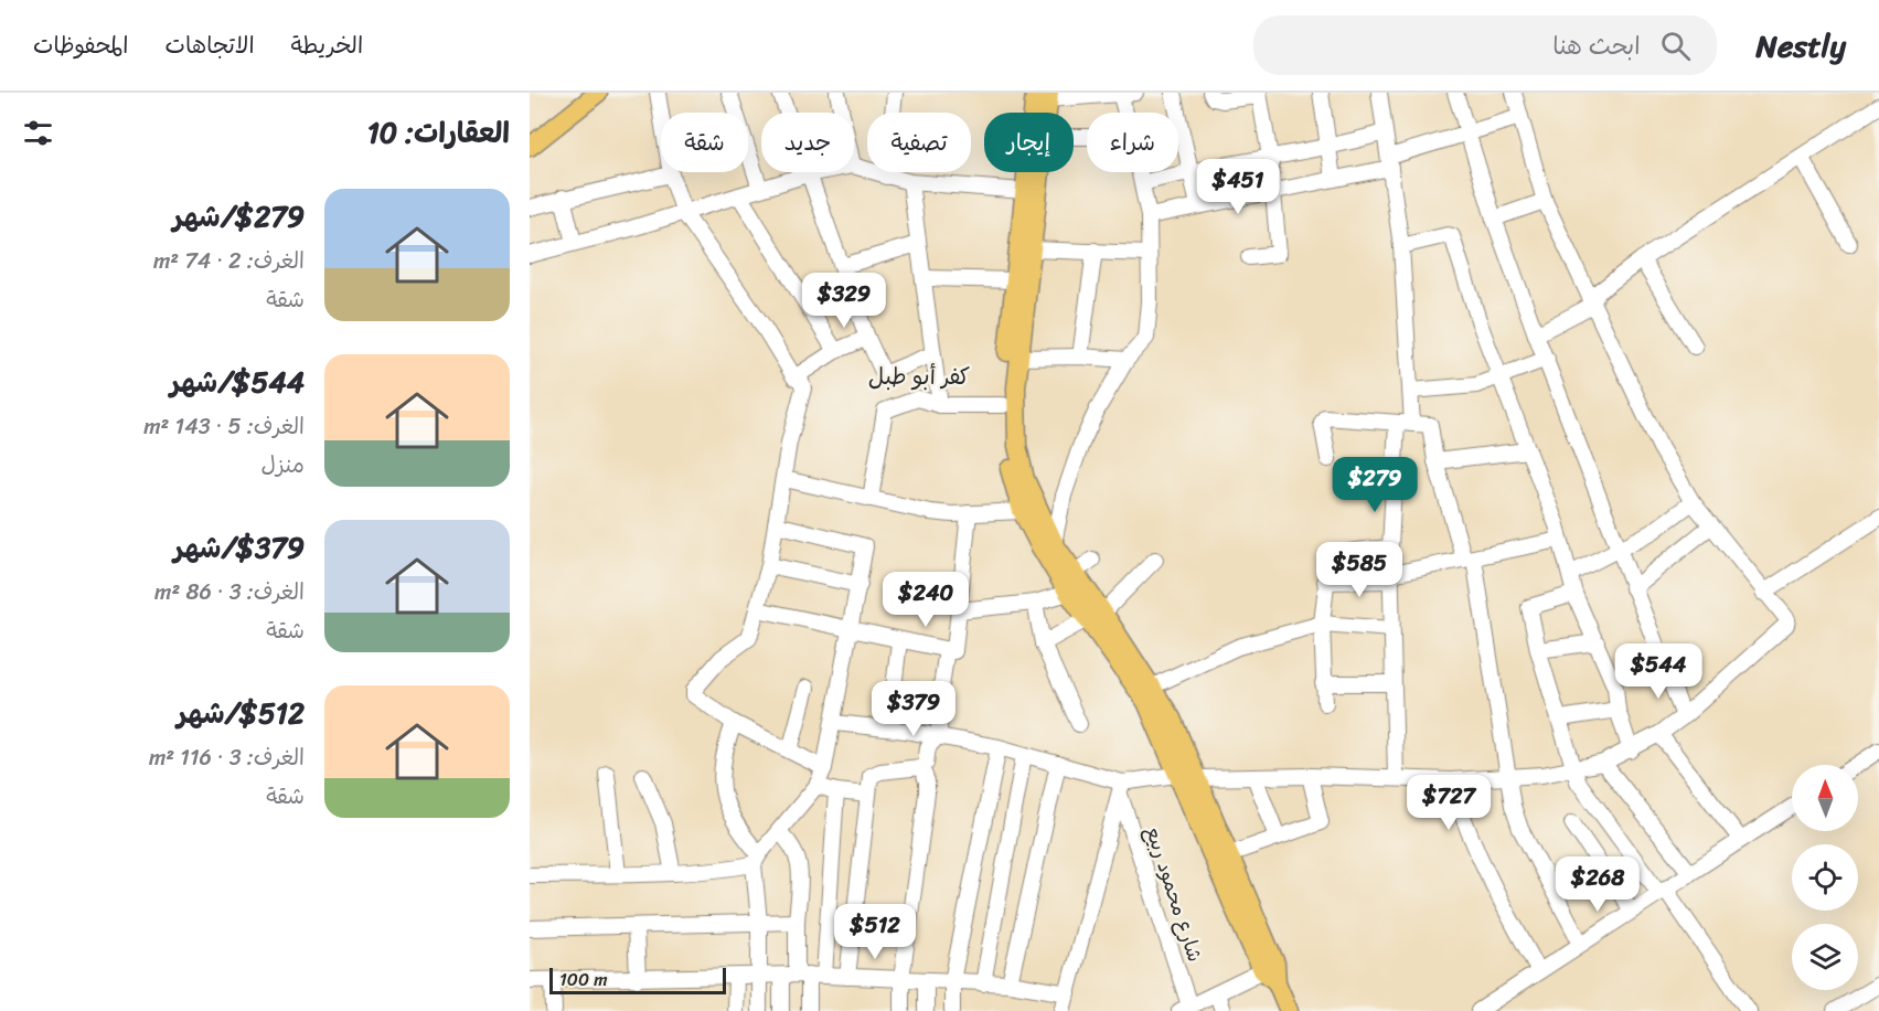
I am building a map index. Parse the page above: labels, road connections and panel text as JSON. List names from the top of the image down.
{
  "streets": {
    "street": ["شارع محمود ربيع"]
  },
  "districts": ["كفر أبو طبل"],
  "scale_bar": "100 m",
  "north": "top",
  "page": {
    "header": "Nestly",
    "search": "ابحث هنا",
    "nav": ["الخريطة", "الاتجاهات", "المحفوظات"],
    "heading": "العقارات: 10",
    "chip": [
      "شراء",
      "إيجار",
      "تصفية",
      "جديد",
      "شقة"
    ],
    "price": [
      "$451",
      "$329",
      "$279",
      "$585",
      "$240",
      "$544",
      "$379",
      "$727",
      "$268",
      "$512"
    ],
    "list": [
      {
        "name": "$279/شهر",
        "note": "الغرف: 2 · 74 m² · شقة"
      },
      {
        "name": "$544/شهر",
        "note": "الغرف: 5 · 143 m² · منزل"
      },
      {
        "name": "$379/شهر",
        "note": "الغرف: 3 · 86 m² · شقة"
      },
      {
        "name": "$512/شهر",
        "note": "الغرف: 3 · 116 m² · شقة"
      }
    ],
    "scale": "100 m"
  }
}
